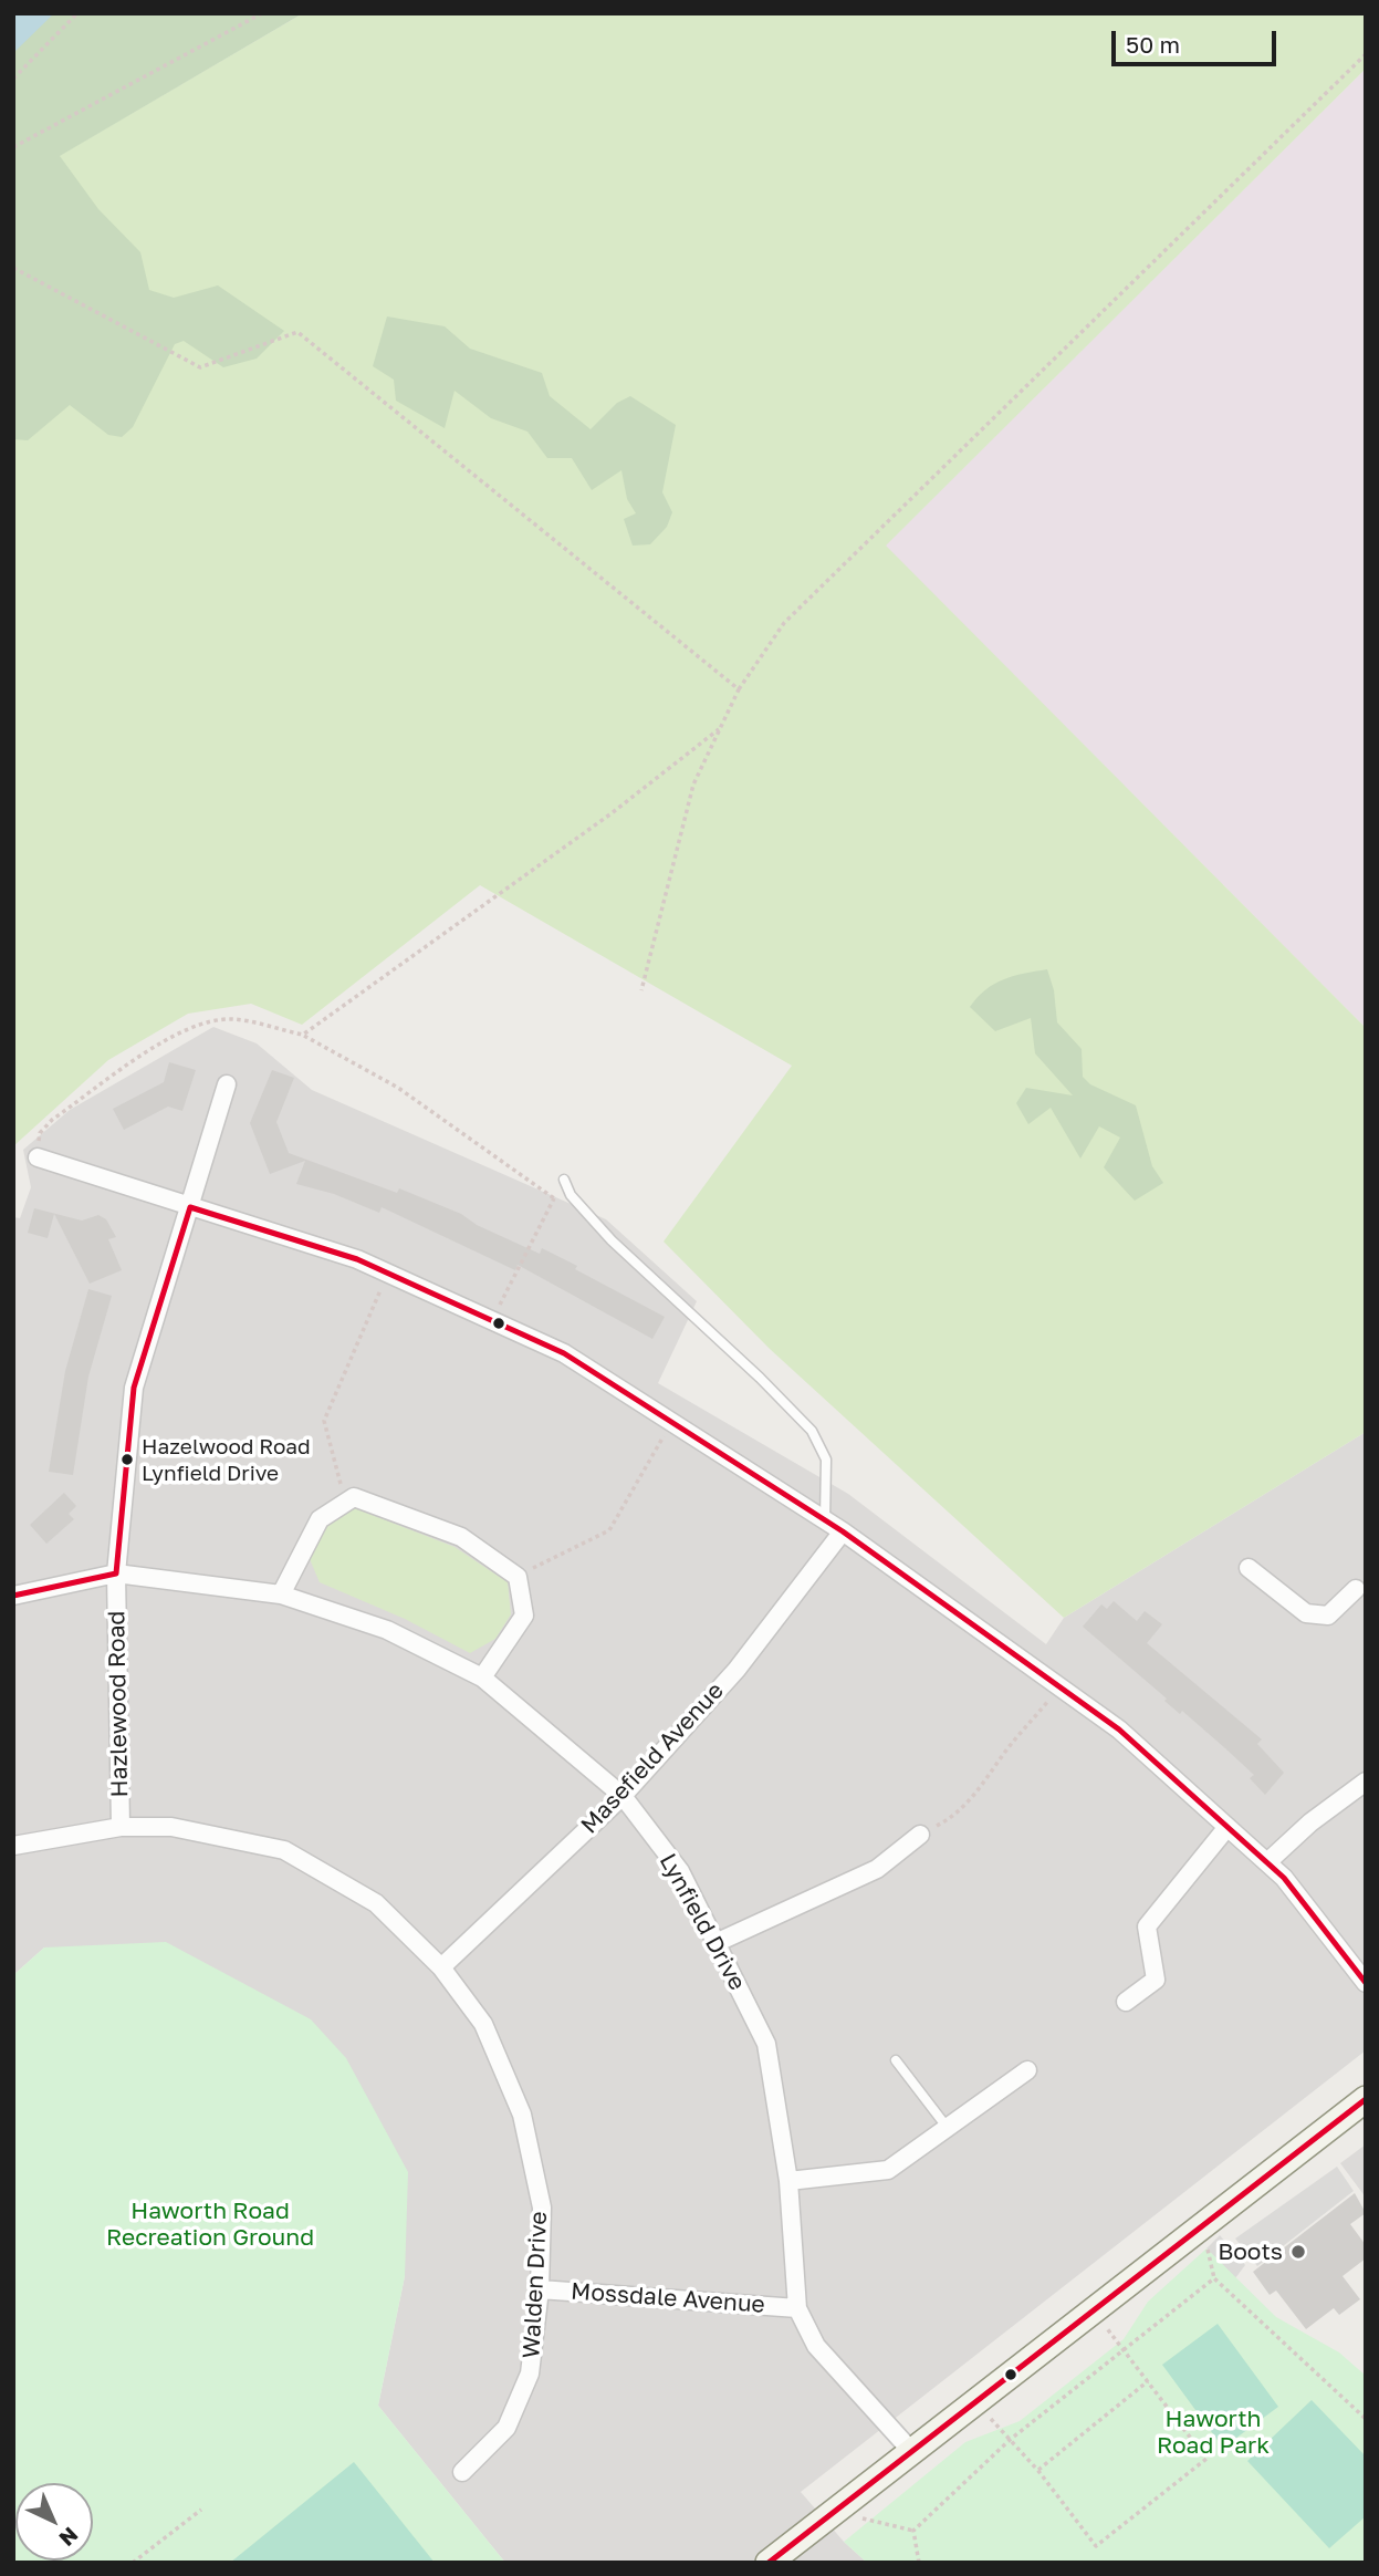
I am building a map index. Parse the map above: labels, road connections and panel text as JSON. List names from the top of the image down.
{
  "streets": {
    "street": [
      "Hazlewood Road",
      "Masefield Avenue",
      "Lynfield Drive",
      "Walden Drive",
      "Mossdale Avenue"
    ]
  },
  "crossings": [
    ["Hazlewood Road", "Lynfield Drive"],
    ["Hazlewood Road", "Walden Drive"],
    ["Masefield Avenue", "Lynfield Drive"],
    ["Masefield Avenue", "Walden Drive"],
    ["Lynfield Drive", "Mossdale Avenue"],
    ["Walden Drive", "Mossdale Avenue"]
  ],
  "parks": ["Haworth Road Recreation Ground", "Haworth Road Park"],
  "places": ["Hazelwood Road Lynfield Drive", "Boots"],
  "scale_bar": "50 m",
  "north": "bottom right"
}
